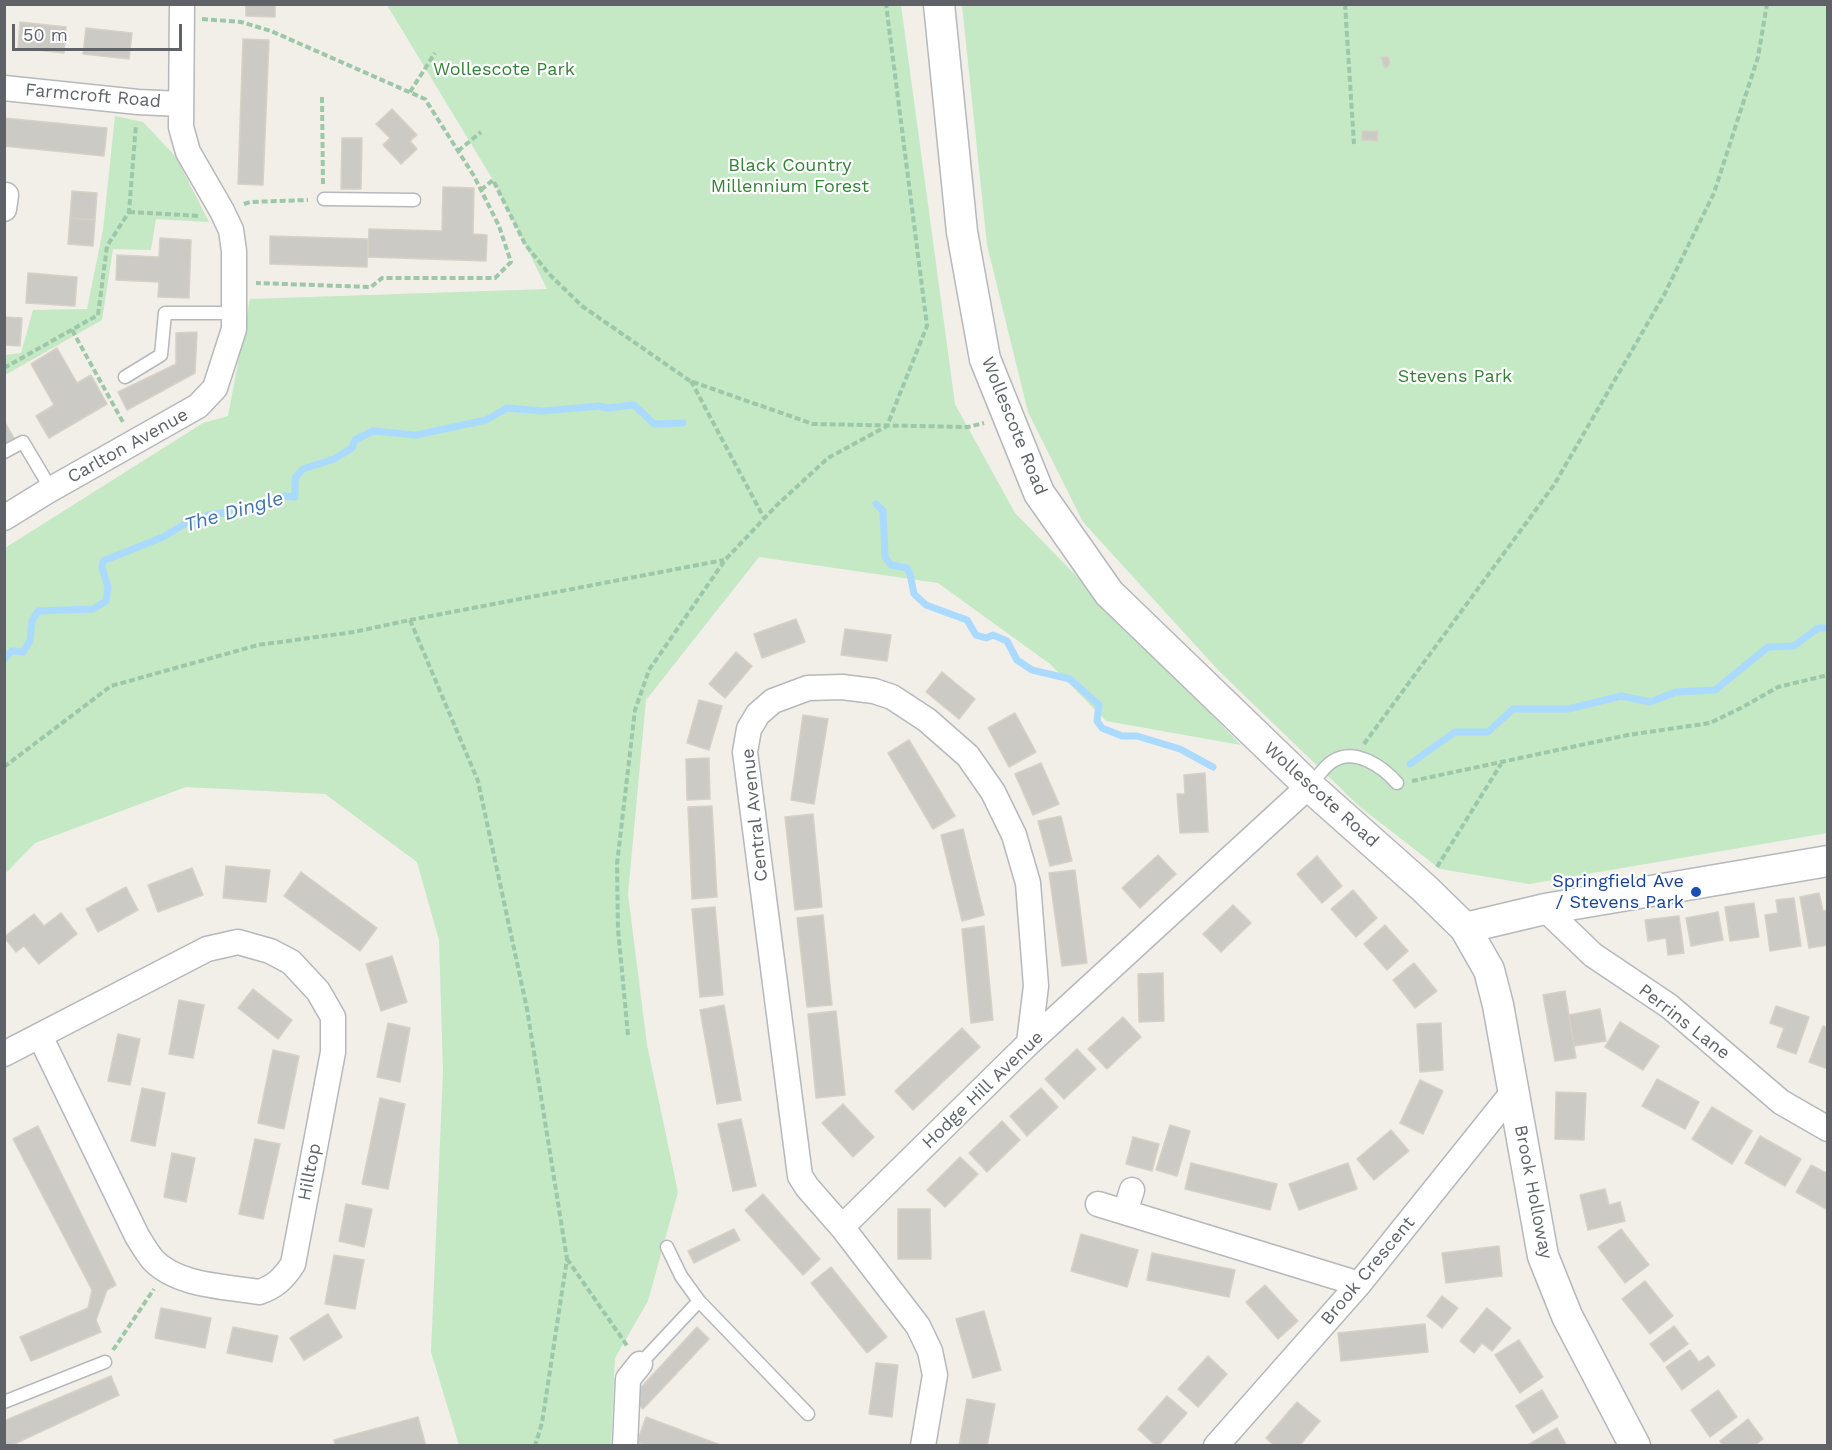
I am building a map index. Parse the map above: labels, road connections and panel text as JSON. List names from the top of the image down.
{
  "streets": {
    "street": [
      "Farmcroft Road",
      "Wollescote Road",
      "Carlton Avenue",
      "Central Avenue",
      "Perrins Lane",
      "Hodge Hill Avenue",
      "Hilltop",
      "Brook Holloway",
      "Brook Crescent"
    ]
  },
  "crossings": [
    ["Farmcroft Road", "Carlton Avenue"],
    ["Wollescote Road", "Hodge Hill Avenue"],
    ["Wollescote Road", "Brook Holloway"],
    ["Central Avenue", "Hodge Hill Avenue"],
    ["Brook Holloway", "Brook Crescent"]
  ],
  "water": ["The Dingle"],
  "parks": ["Wollescote Park", "Black Country Millennium Forest", "Stevens Park"],
  "places": ["Springfield Ave / Stevens Park"],
  "scale_bar": "50 m"
}
